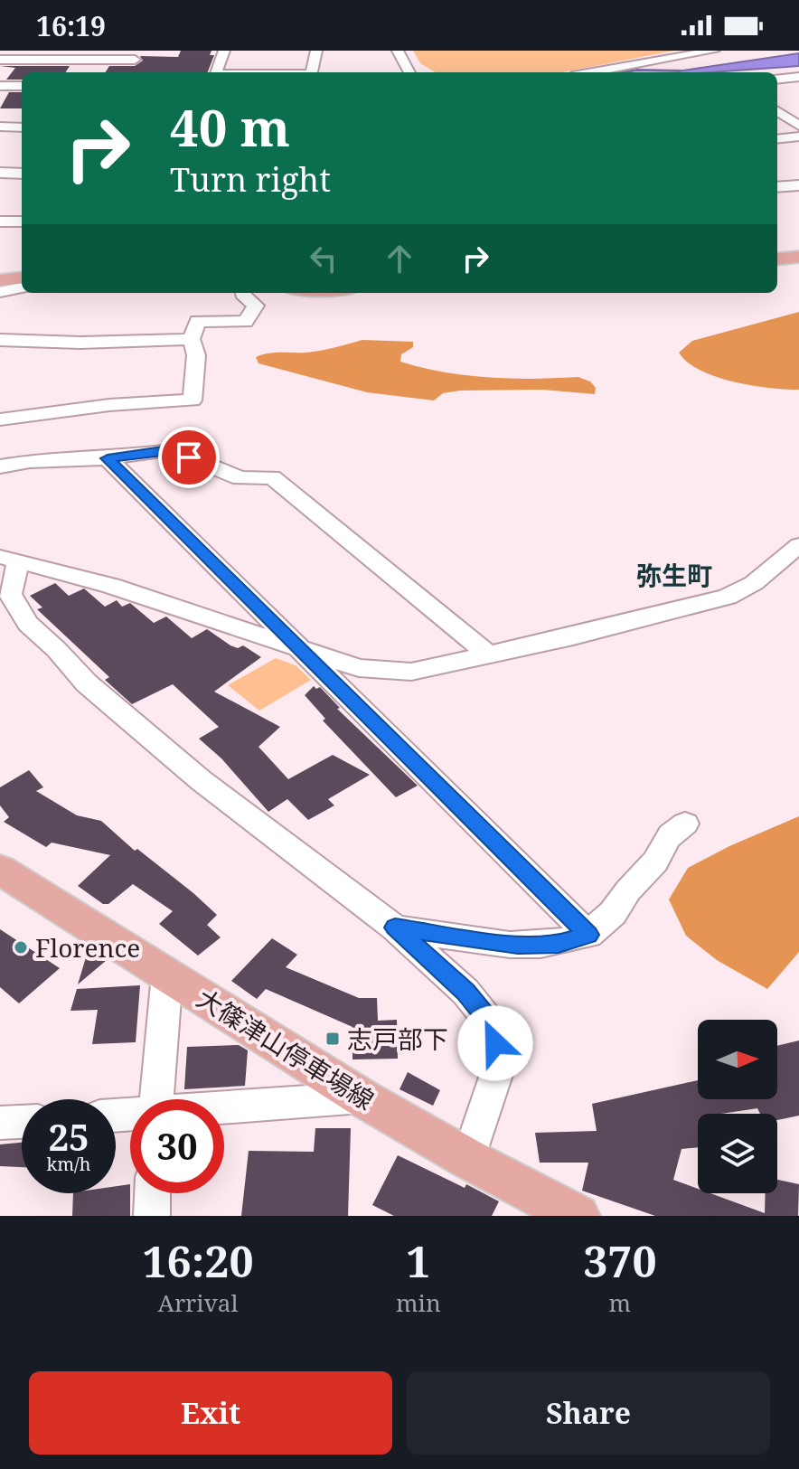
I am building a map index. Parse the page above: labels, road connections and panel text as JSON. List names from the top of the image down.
{
  "streets": {
    "main road": ["大篠津山停車場線"]
  },
  "districts": ["弥生町"],
  "places": {
    "other": ["Florence"],
    "transit": ["志戸部下"]
  },
  "north": "right",
  "page": {
    "status": "16:19",
    "turn": ["40 m", "Turn right"],
    "speed": "25 km/h",
    "limit": "30",
    "eta": [
      "16:20",
      "Arrival",
      "1",
      "min",
      "370",
      "m"
    ],
    "buttons": ["Exit", "Share"]
  }
}
